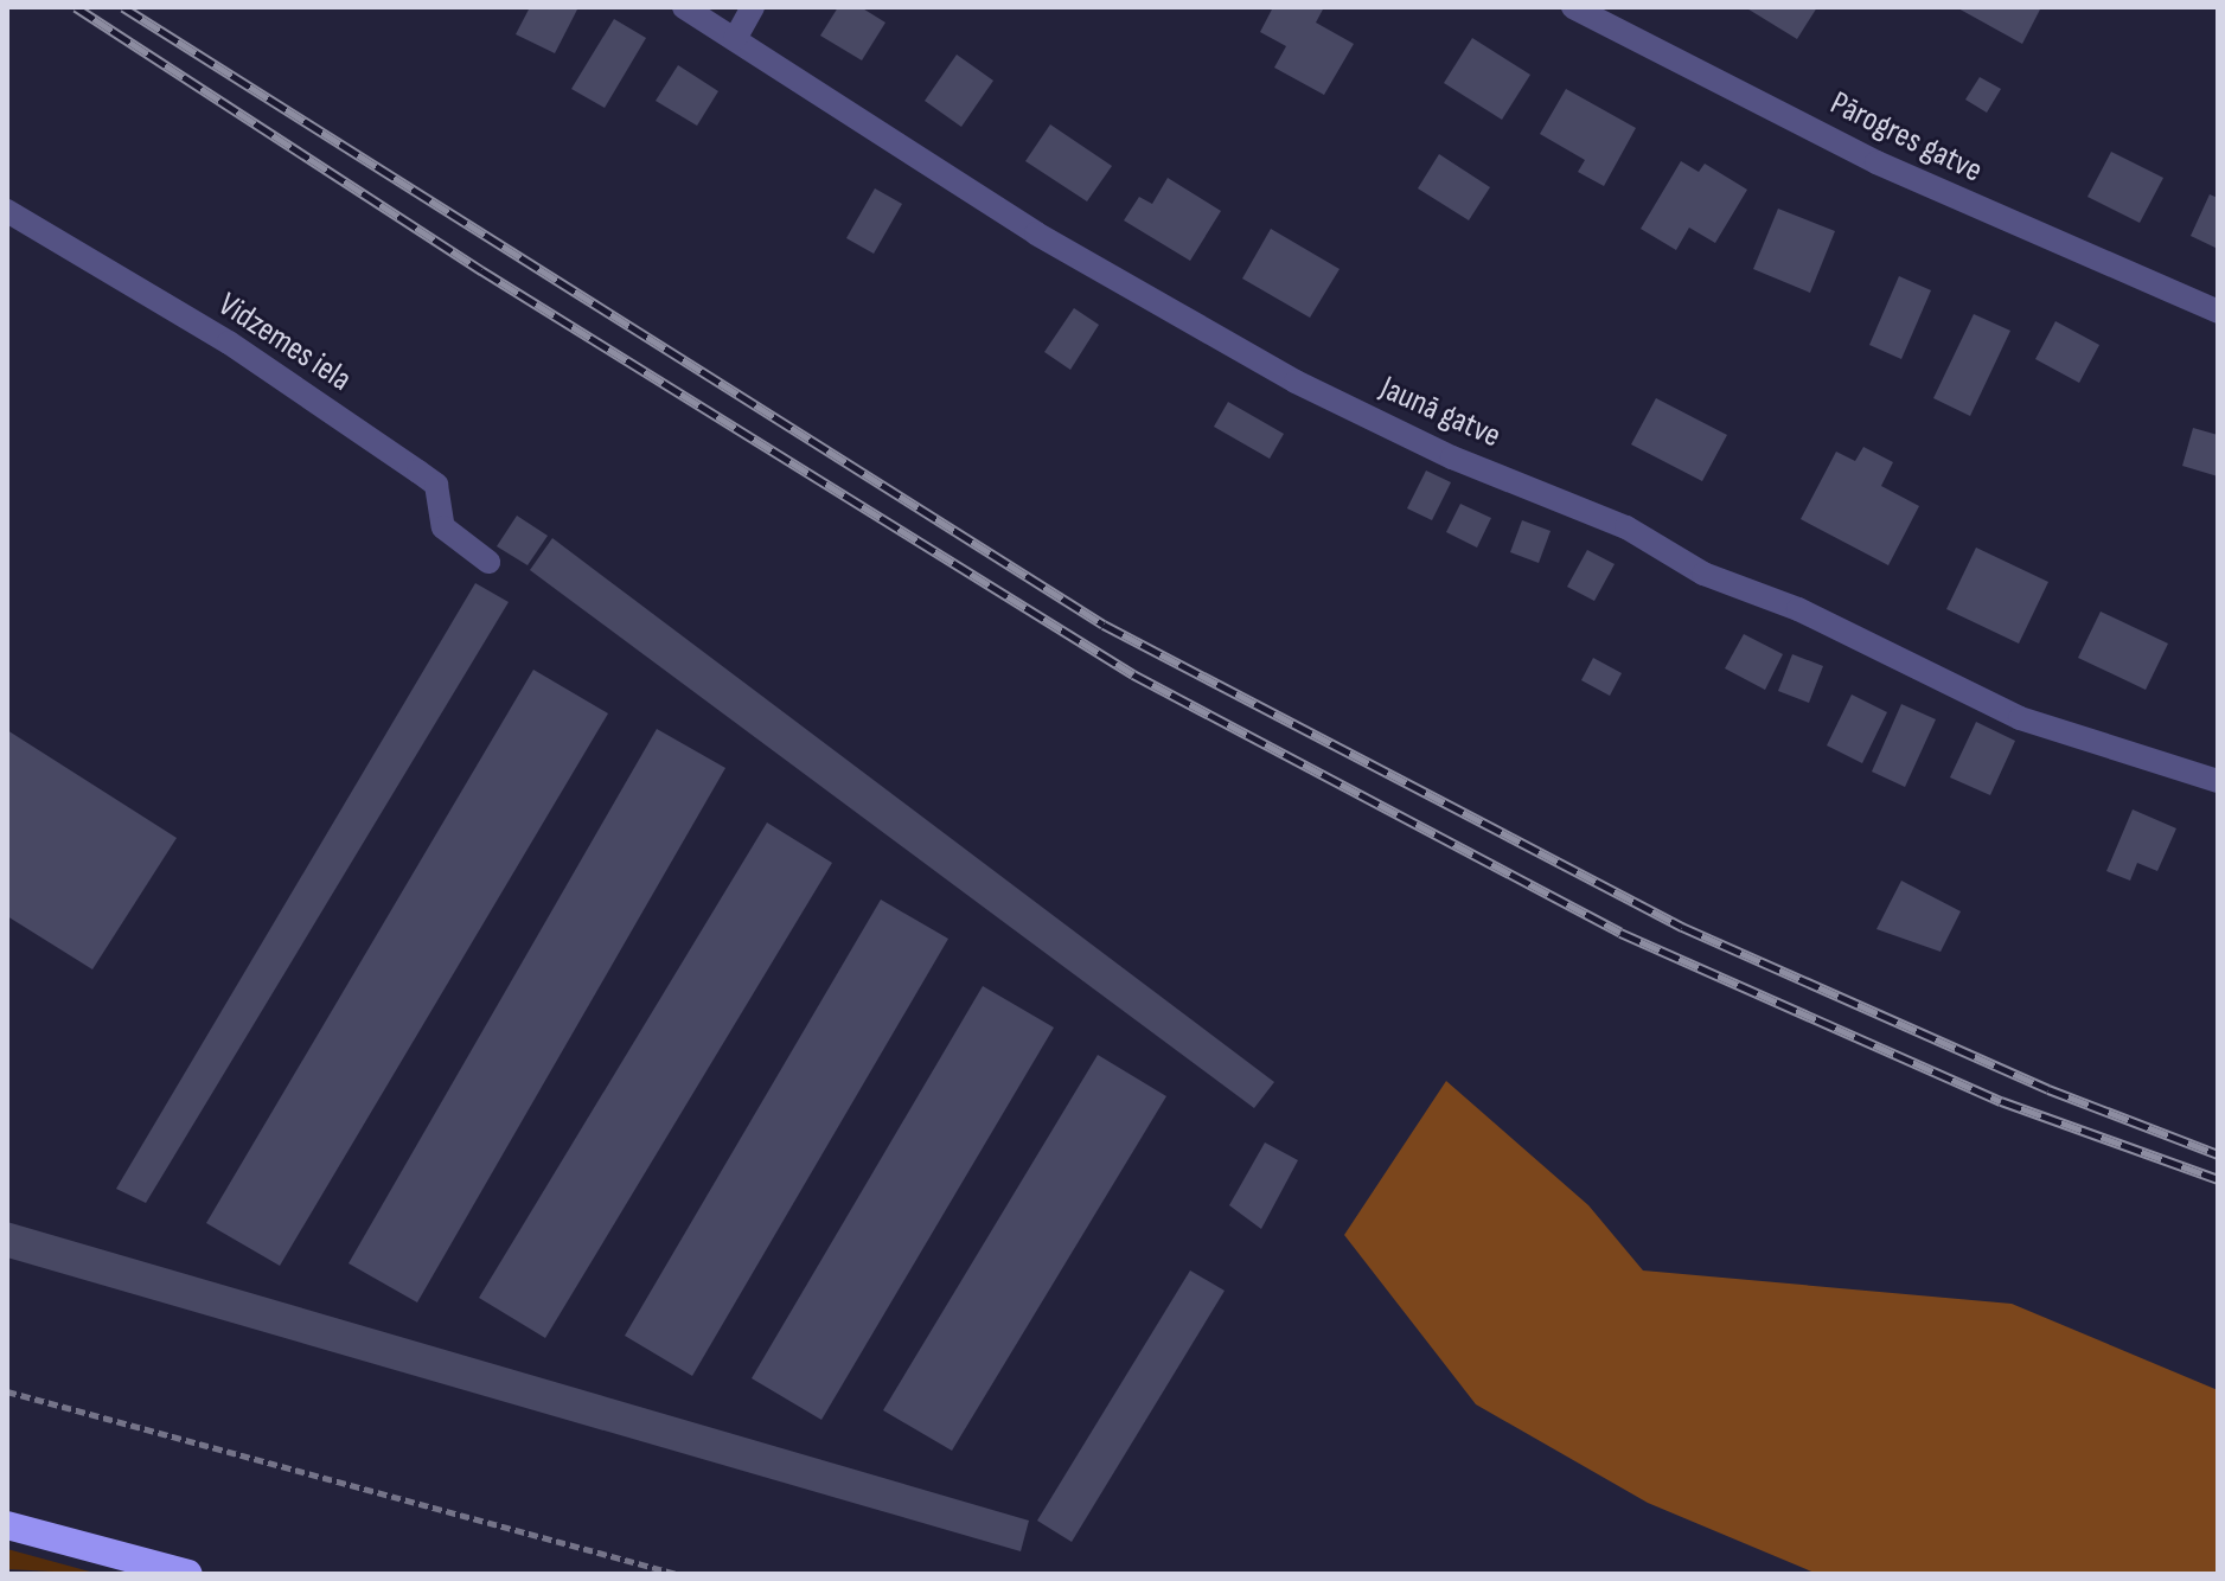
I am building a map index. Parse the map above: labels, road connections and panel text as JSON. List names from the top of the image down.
{
  "streets": {
    "street": ["Pārogres gatve", "Vidzemes iela", "Jaunā gatve"]
  }
}
